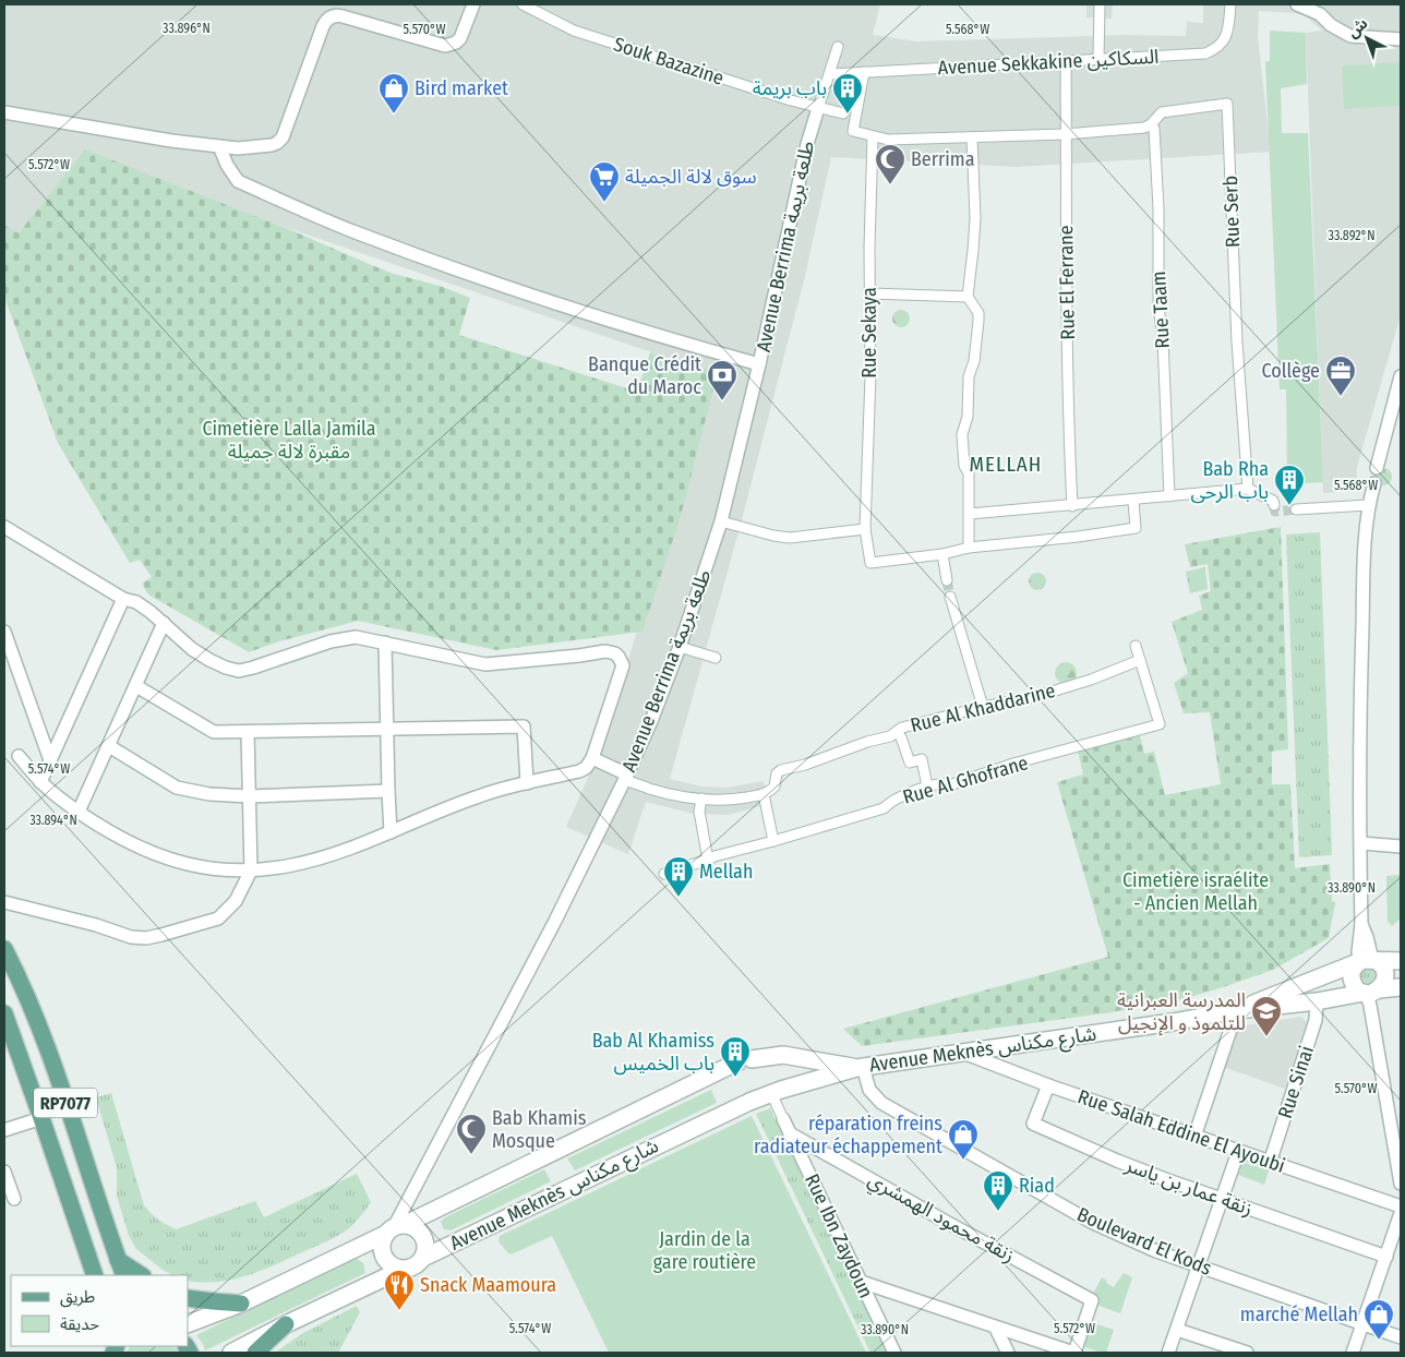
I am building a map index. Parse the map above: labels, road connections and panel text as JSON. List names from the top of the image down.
{
  "streets": {
    "main road": ["RP7077"],
    "street": [
      "Souk Bazazine",
      "Avenue Sekkakine السكاكين",
      "Rue Serb",
      "Avenue Berrima طلعة بريمة",
      "Rue El Ferrane",
      "Rue Taam",
      "Rue Sekaya",
      "Rue Al Khaddarine",
      "Rue Al Ghofrane",
      "Avenue Meknès شارع مكناس",
      "Rue Sinai",
      "Rue Salah Eddine El Ayoubi",
      "زنقة عمار بن ياسر",
      "زنقة محمود الهمشري",
      "Rue Ibn Zaydoun",
      "Boulevard El Kods"
    ]
  },
  "crossings": [
    ["Souk Bazazine", "Avenue Berrima طلعة بريمة"],
    ["Avenue Sekkakine السكاكين", "Avenue Berrima طلعة بريمة"],
    ["Avenue Sekkakine السكاكين", "Rue El Ferrane"],
    ["Rue Serb", "Rue El Ferrane"],
    ["Rue Serb", "Rue Taam"],
    ["Rue Serb", "Rue Sekaya"],
    ["Avenue Berrima طلعة بريمة", "Avenue Meknès شارع مكناس"],
    ["Rue Al Khaddarine", "Rue Al Ghofrane"],
    ["Avenue Meknès شارع مكناس", "Rue Sinai"],
    ["Avenue Meknès شارع مكناس", "Rue Salah Eddine El Ayoubi"],
    ["Avenue Meknès شارع مكناس", "Boulevard El Kods"],
    ["Rue Sinai", "Rue Salah Eddine El Ayoubi"],
    ["Rue Salah Eddine El Ayoubi", "زنقة عمار بن ياسر"],
    ["زنقة محمود الهمشري", "Rue Ibn Zaydoun"]
  ],
  "districts": ["MELLAH"],
  "parks": ["Cimetière Lalla Jamila مقبرة لالة جميلة", "Cimetière israélite - Ancien Mellah", "Jardin de la gare routière"],
  "places": {
    "shop": ["Bird market", "réparation freins radiateur échappement", "marché Mellah"],
    "building": [
      "باب بريمة",
      "Bab Rha باب الرحى",
      "Mellah",
      "Bab Al Khamiss باب الخميس",
      "Riad"
    ],
    "mosque": ["Berrima", "Bab Khamis Mosque"],
    "supermarket": ["سوق لالة الجميلة"],
    "office": ["Collège"],
    "bank": ["Banque Crédit du Maroc"],
    "school or university": ["المدرسة العبرانية للتلموذ و الإنجيل"],
    "restaurant": ["Snack Maamoura"]
  },
  "legend": ["طريق", "حديقة"],
  "north": "top left",
  "coordinates": [
    "33.896°N",
    "5.570°W",
    "5.568°W",
    "5.572°W",
    "33.892°N",
    "5.574°W",
    "33.894°N",
    "33.890°N"
  ]
}
